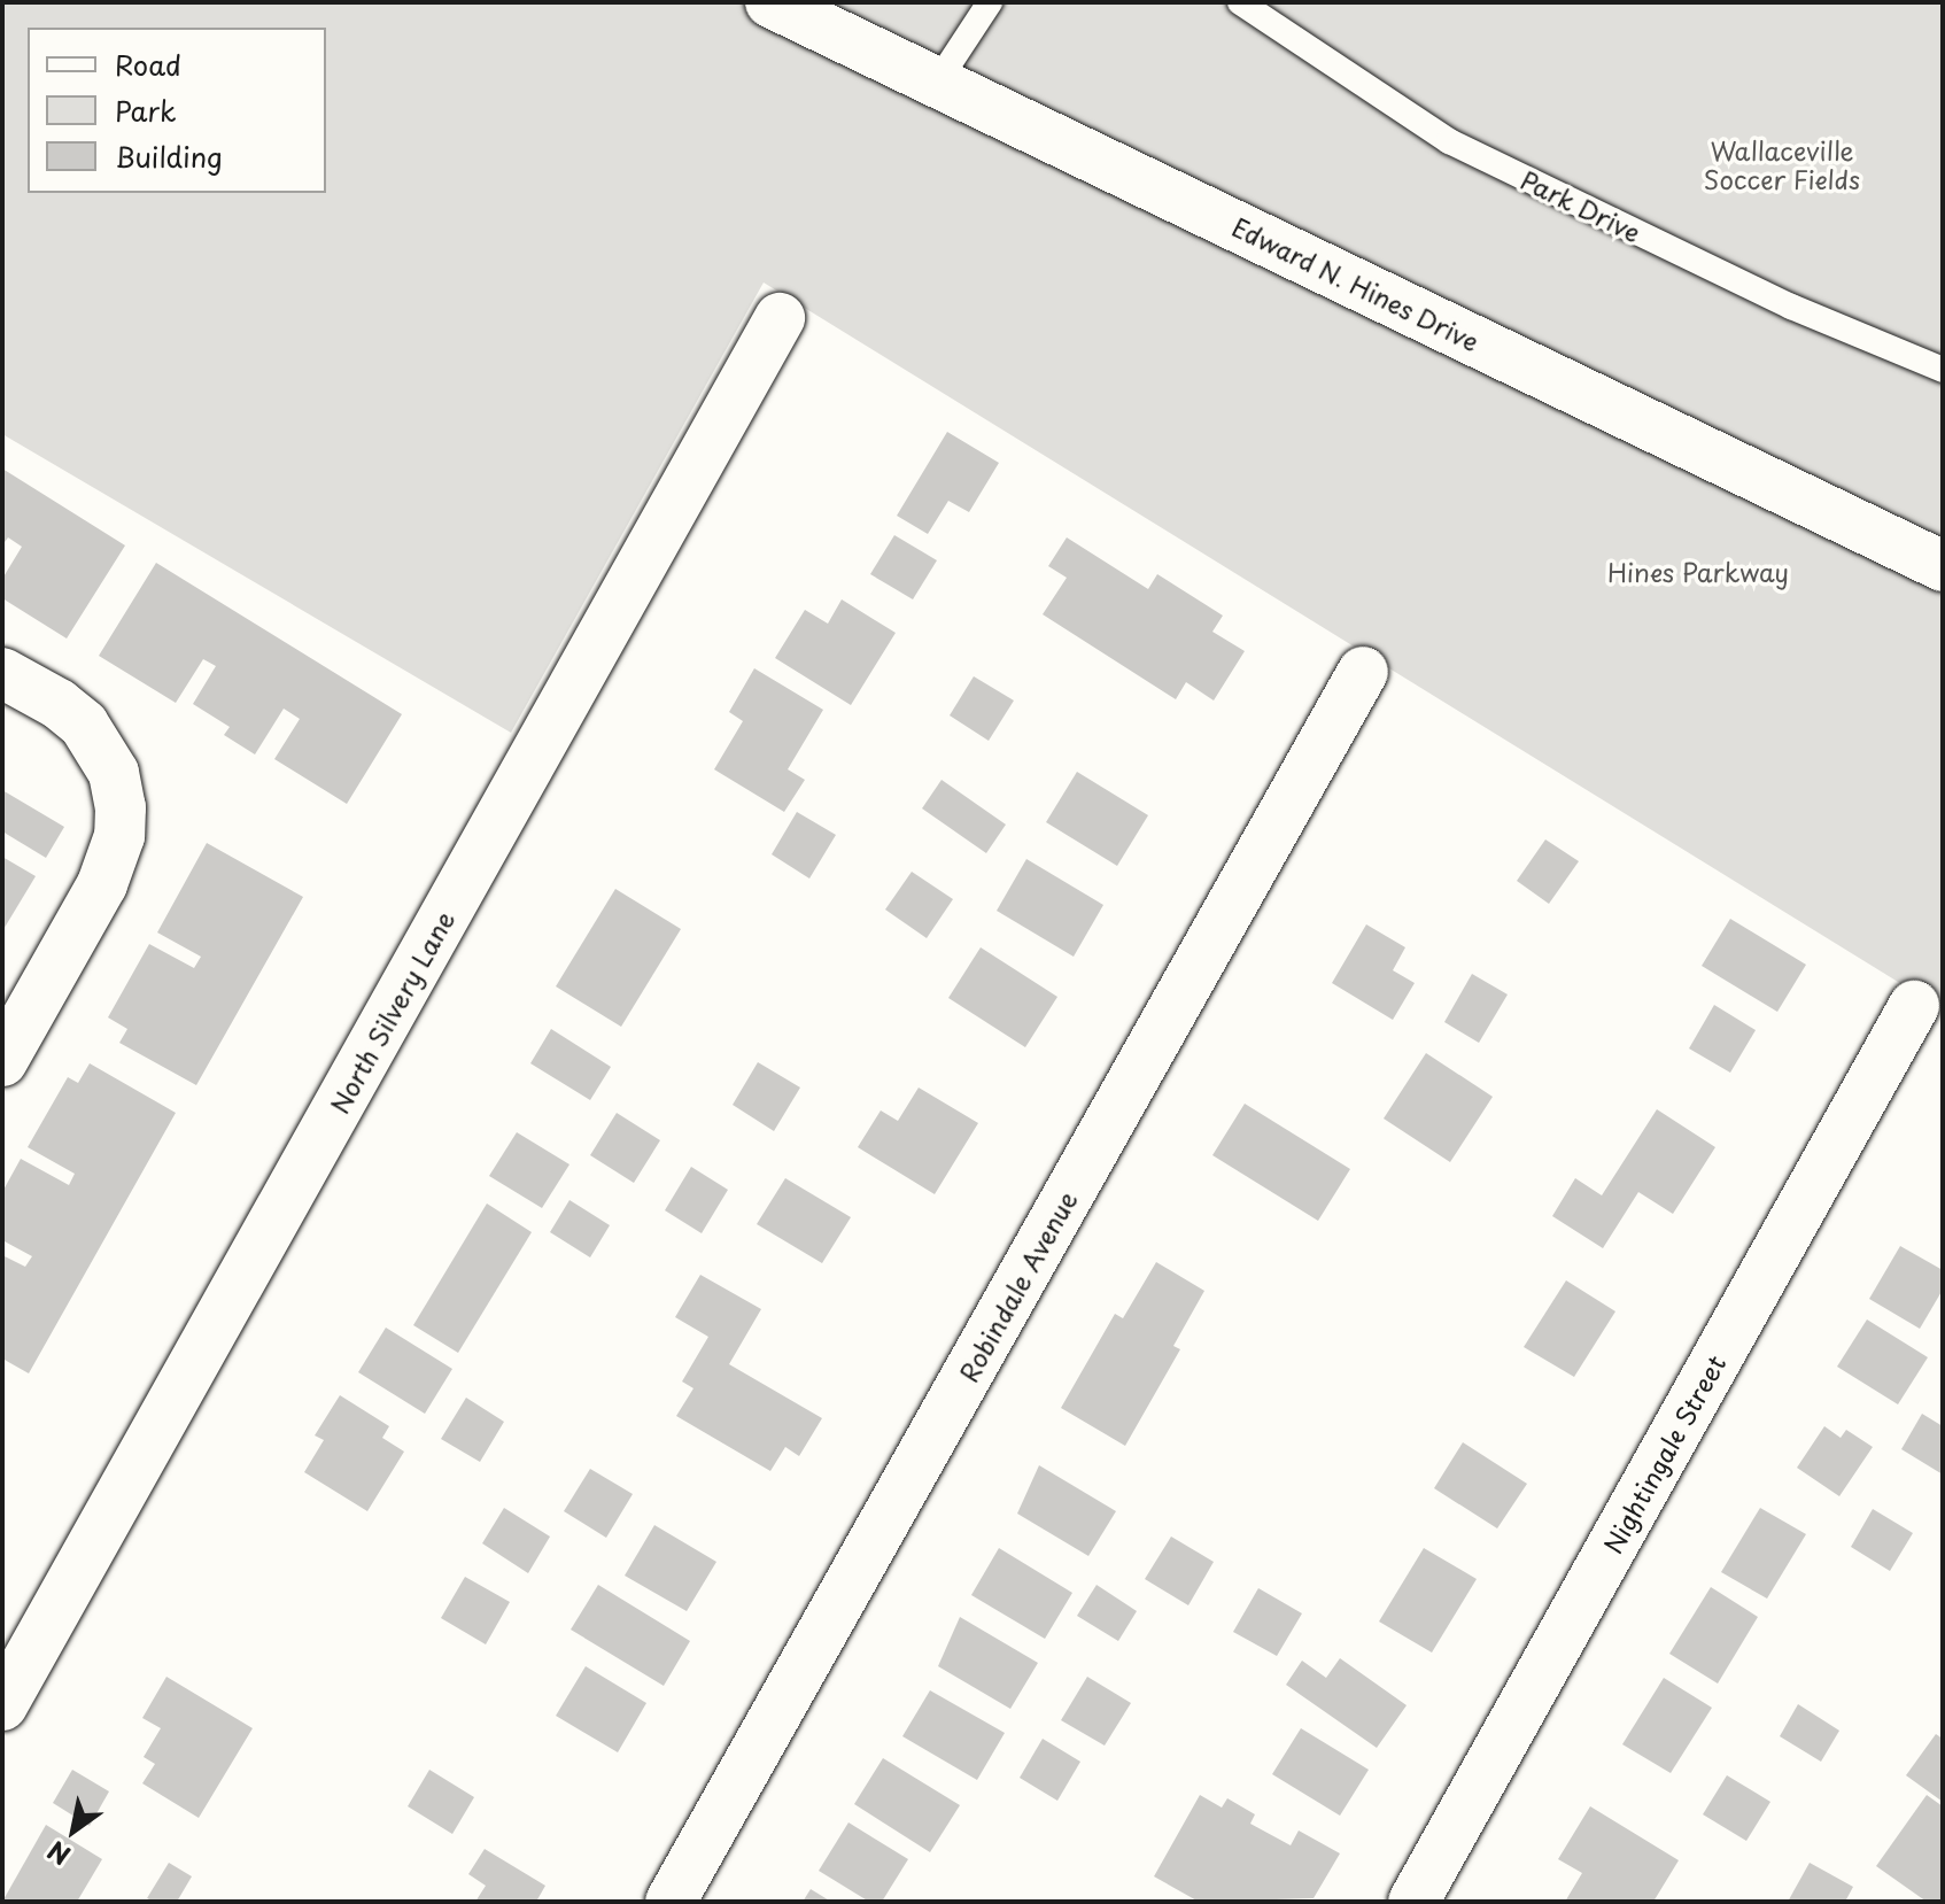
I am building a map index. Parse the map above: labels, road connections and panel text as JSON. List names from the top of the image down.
{
  "streets": {
    "street": [
      "Edward N. Hines Drive",
      "North Silvery Lane",
      "Robindale Avenue",
      "Nightingale Street"
    ],
    "lane": ["Park Drive"]
  },
  "parks": ["Wallaceville Soccer Fields", "Hines Parkway"],
  "legend": ["Road", "Park", "Building"],
  "north": "bottom left"
}
